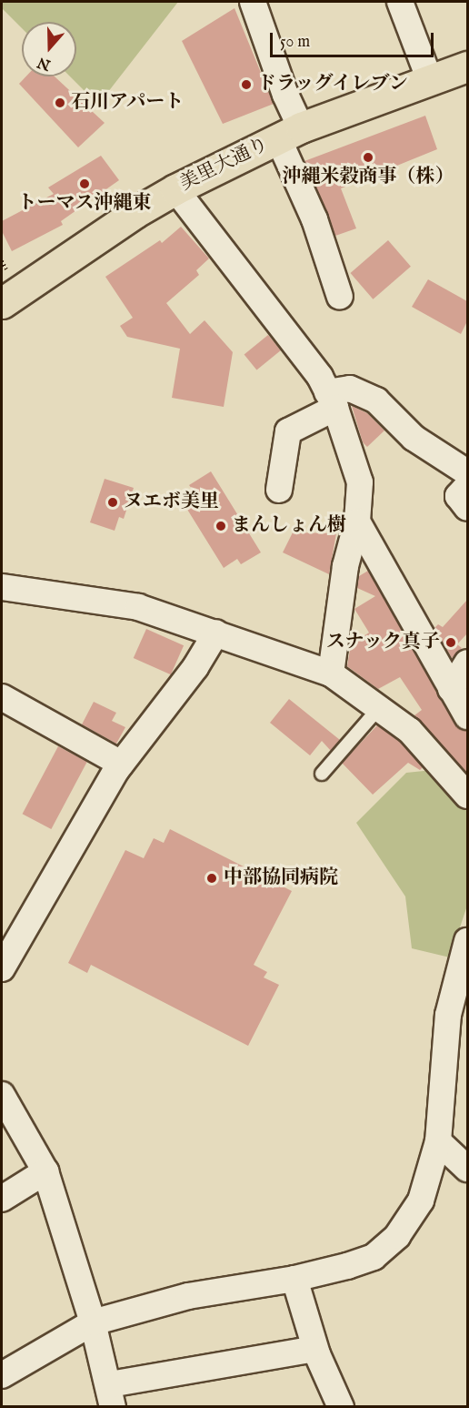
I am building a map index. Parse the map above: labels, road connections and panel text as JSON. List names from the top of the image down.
{
  "streets": {
    "main road": ["美里大通り"]
  },
  "places": [
    "ドラッグイレブン",
    "石川アパート",
    "沖縄米穀商事（株）",
    "トーマス沖縄東",
    "ヌエボ美里",
    "まんしょん樹",
    "スナック真子",
    "中部協同病院"
  ],
  "scale_bar": "50 m",
  "north": "bottom"
}
